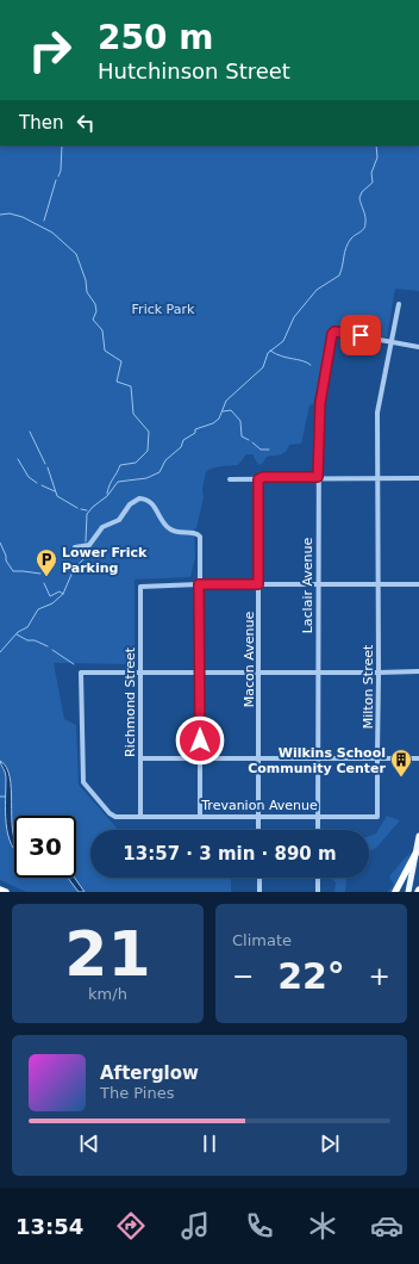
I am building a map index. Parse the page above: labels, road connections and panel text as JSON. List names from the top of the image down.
{
  "streets": {
    "street": [
      "Laclair Avenue",
      "Macon Avenue",
      "Milton Street",
      "Richmond Street",
      "Trevanion Avenue"
    ]
  },
  "crossings": [
    ["Laclair Avenue", "Trevanion Avenue"],
    ["Macon Avenue", "Trevanion Avenue"],
    ["Milton Street", "Trevanion Avenue"],
    ["Richmond Street", "Trevanion Avenue"]
  ],
  "parks": ["Frick Park"],
  "places": {
    "parking": ["Lower Frick Parking"],
    "building": ["Wilkins School Community Center"]
  },
  "page": {
    "turn": ["250 m", "Hutchinson Street"],
    "then": "Then",
    "limit": "30",
    "trip": "13:57 · 3 min · 890 m",
    "tile": [
      ["21", "km/h"],
      "Climate"
    ],
    "heat": ["−", "22°", "+"],
    "song": ["Afterglow", "The Pines"],
    "tabs": "13:54"
  }
}
